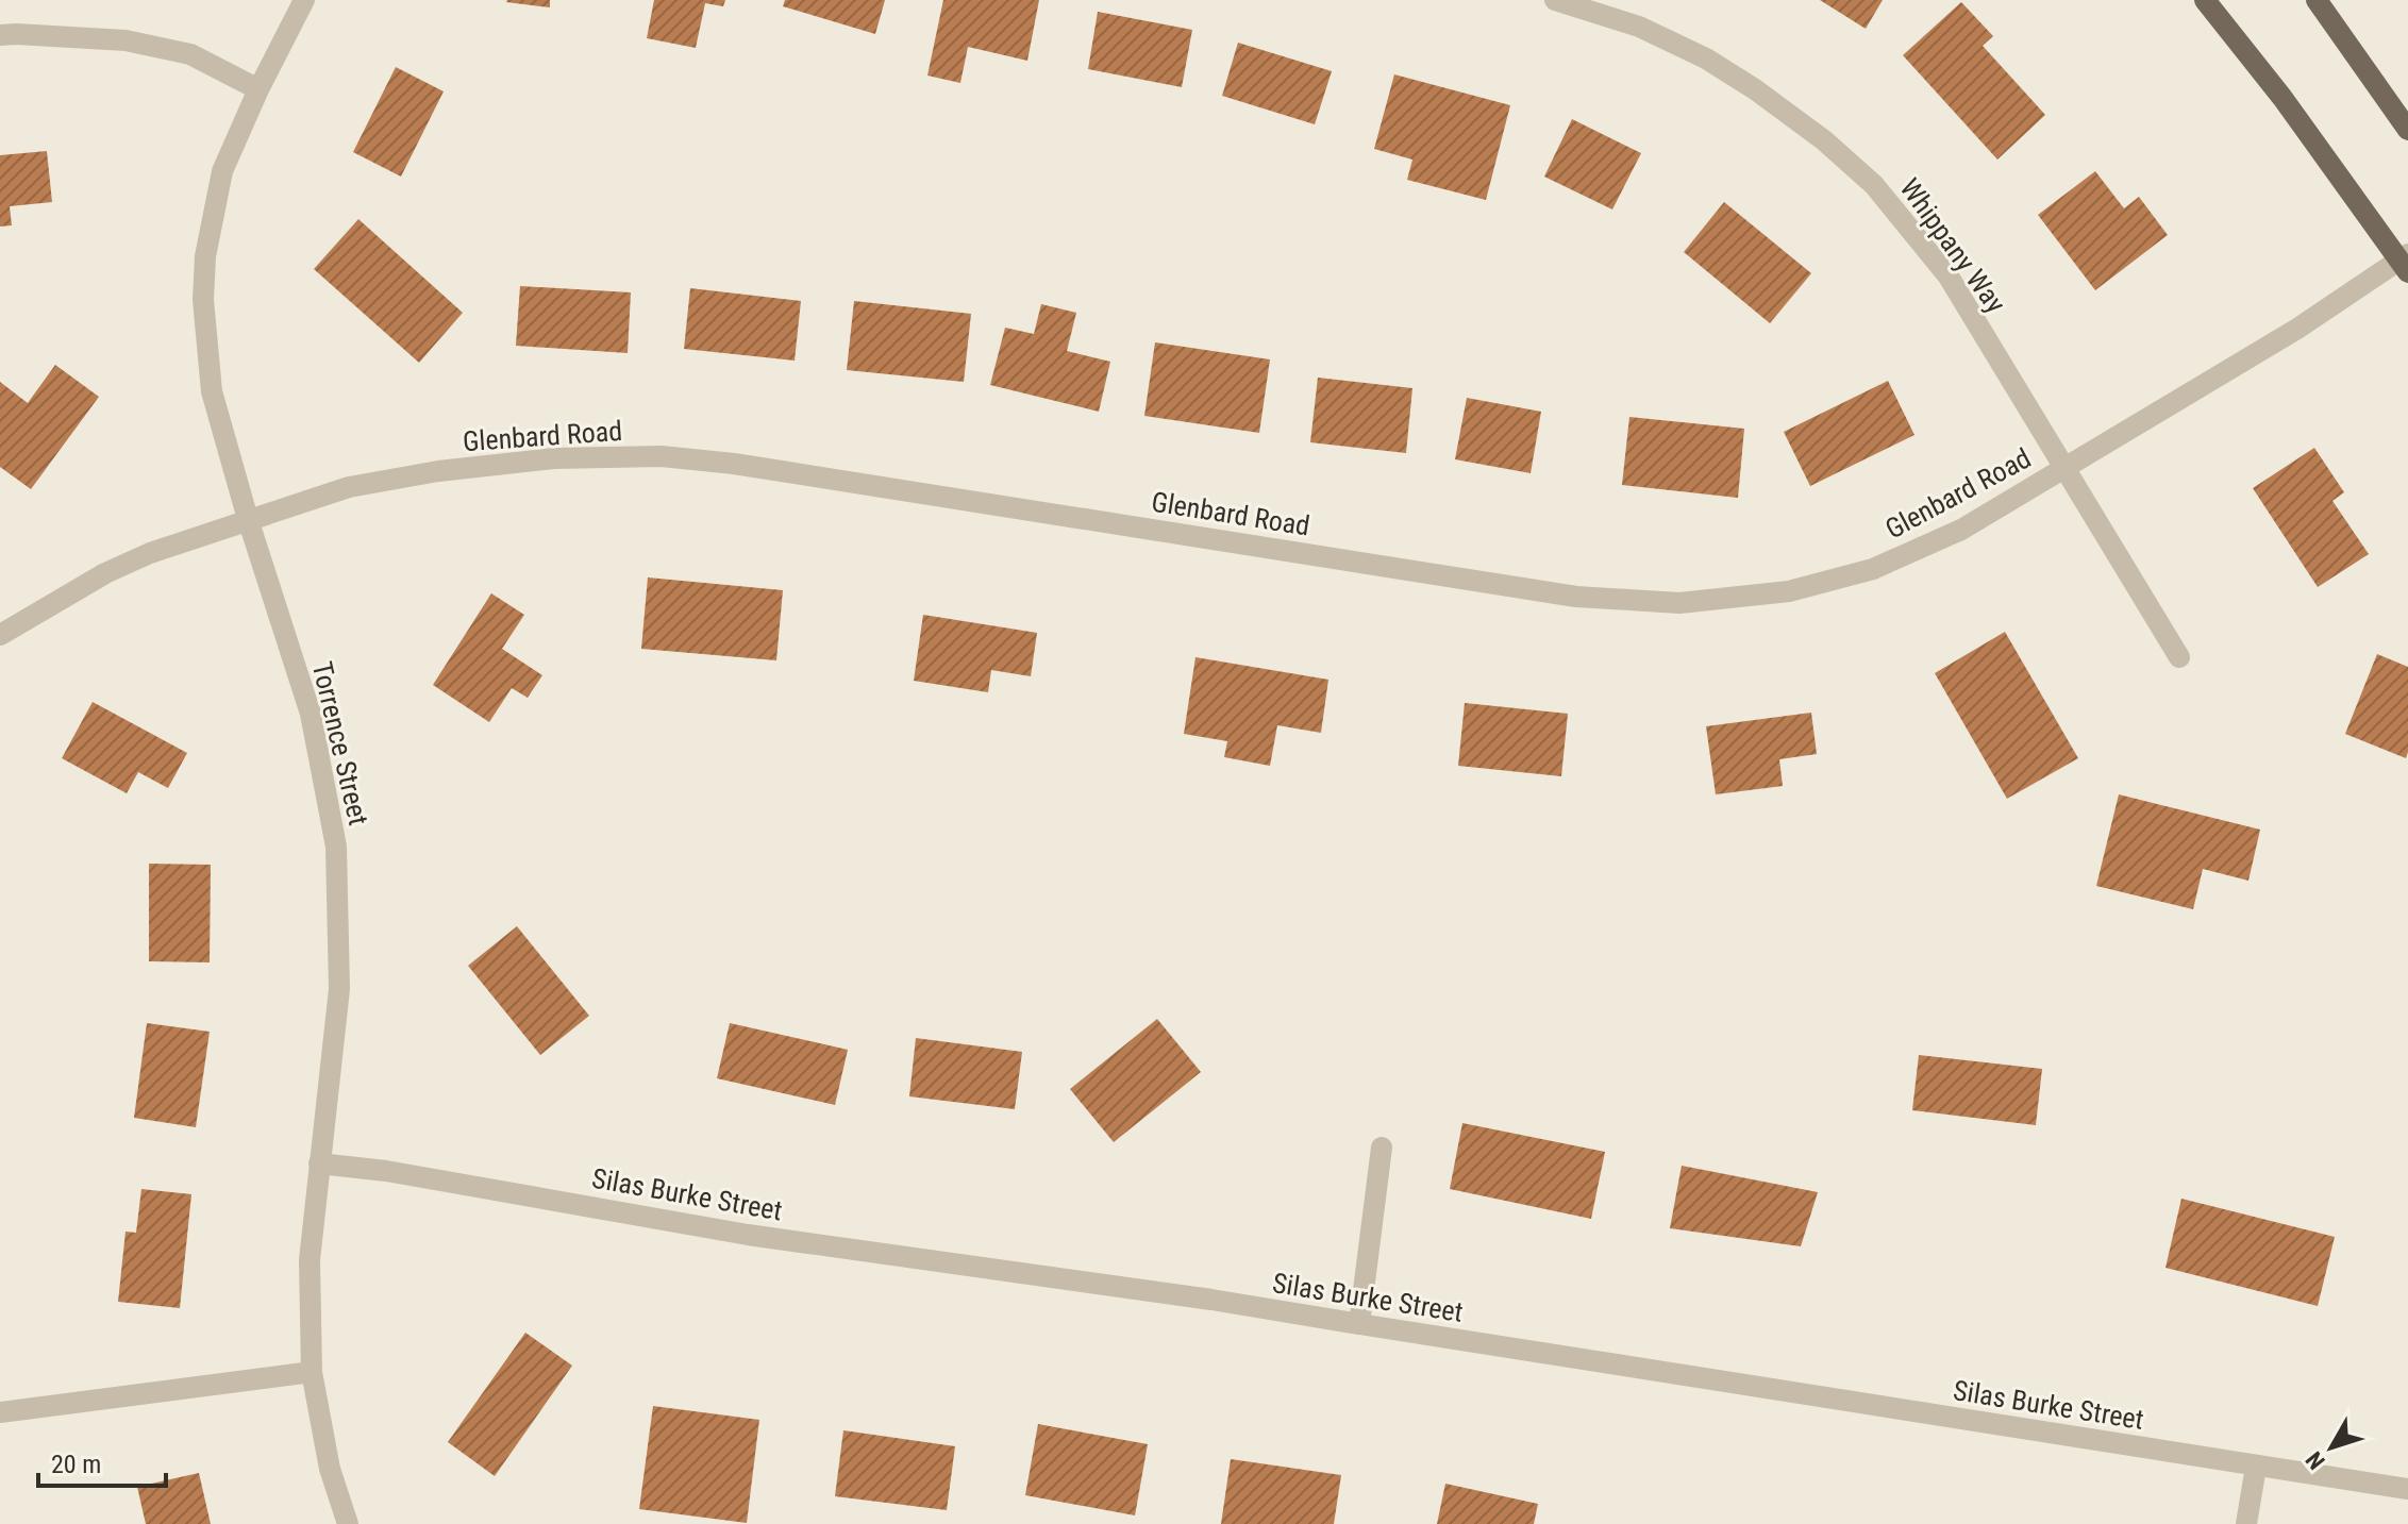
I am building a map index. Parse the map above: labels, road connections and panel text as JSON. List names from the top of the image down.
{
  "streets": {
    "street": [
      "Whippany Way",
      "Glenbard Road",
      "Torrence Street",
      "Silas Burke Street"
    ]
  },
  "crossings": [
    ["Whippany Way", "Glenbard Road"],
    ["Glenbard Road", "Torrence Street"],
    ["Torrence Street", "Silas Burke Street"]
  ],
  "scale_bar": "20 m",
  "north": "bottom left"
}
